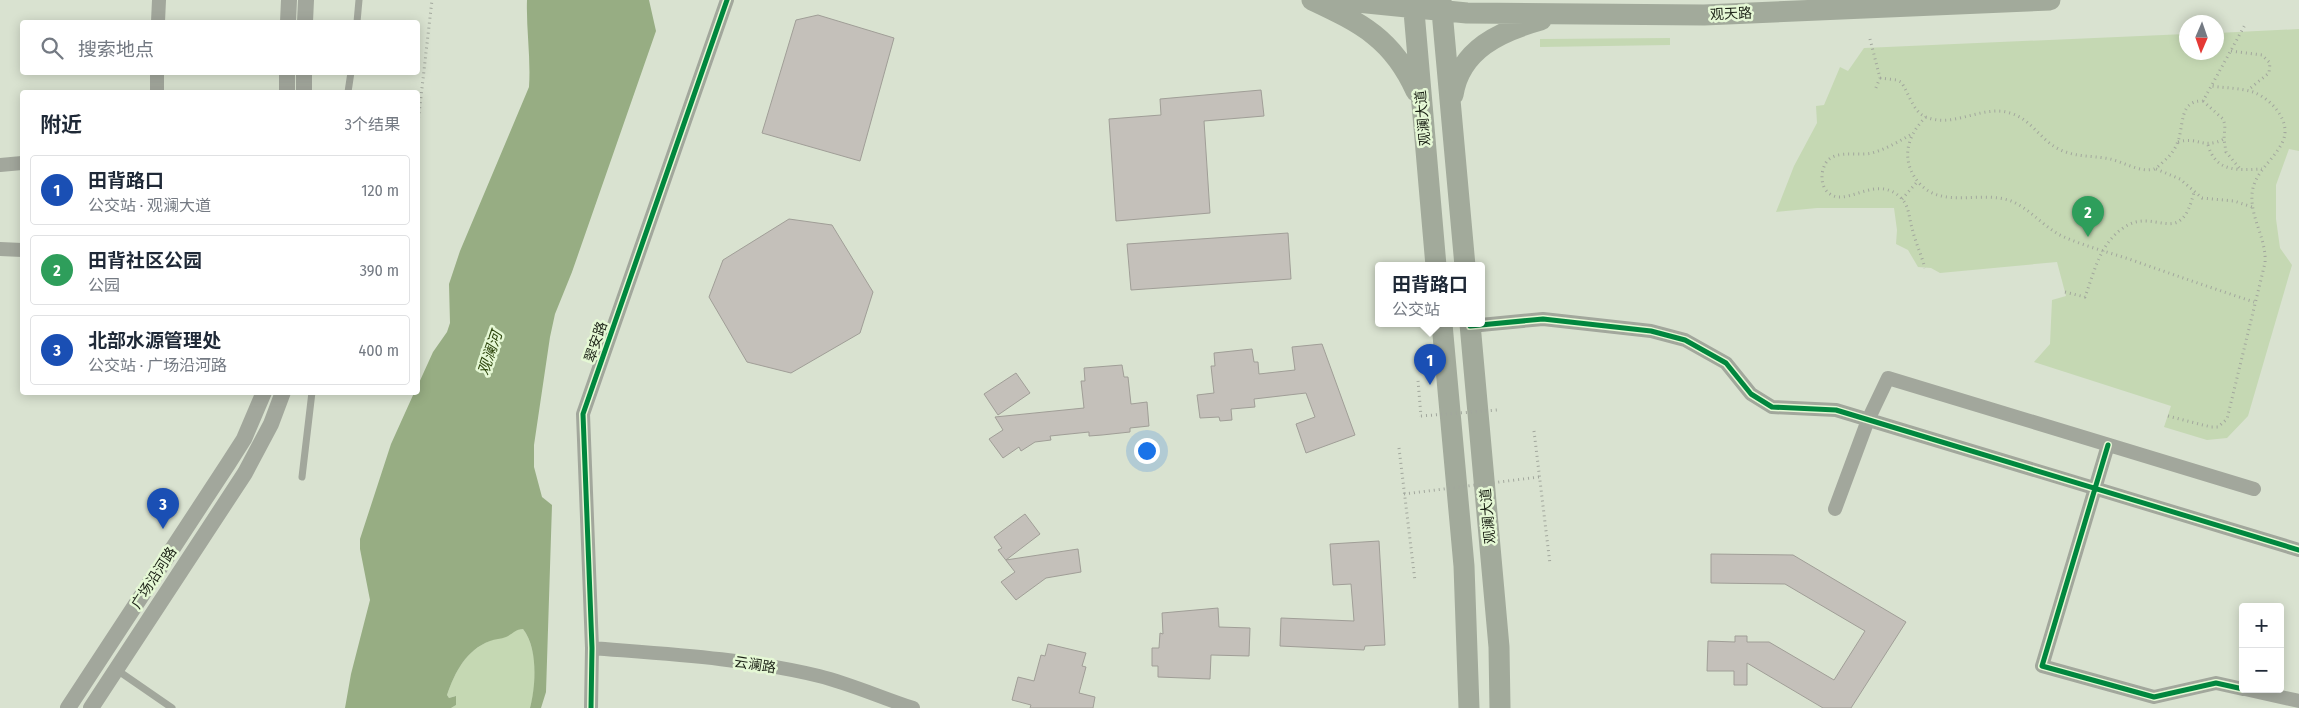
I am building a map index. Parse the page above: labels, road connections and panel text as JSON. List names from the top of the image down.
{
  "streets": {
    "main road": ["观天路", "观澜大道"],
    "street": ["翠安路", "广场沿河路", "云澜路"]
  },
  "crossings": [
    ["观天路", "观澜大道"],
    ["翠安路", "云澜路"]
  ],
  "water": ["观澜河"],
  "north": "bottom",
  "page": {
    "search": "搜索地点",
    "heading": ["附近", "3个结果"],
    "list": [
      {
        "mark": "1",
        "name": "田背路口",
        "note": "公交站 · 观澜大道",
        "value": "120 m"
      },
      {
        "mark": "2",
        "name": "田背社区公园",
        "note": "公园",
        "value": "390 m"
      },
      {
        "mark": "3",
        "name": "北部水源管理处",
        "note": "公交站 · 广场沿河路",
        "value": "400 m"
      }
    ],
    "pins": ["2", "1", "3"],
    "popup": ["田背路口", "公交站"],
    "map_buttons": ["+", "−"]
  }
}
